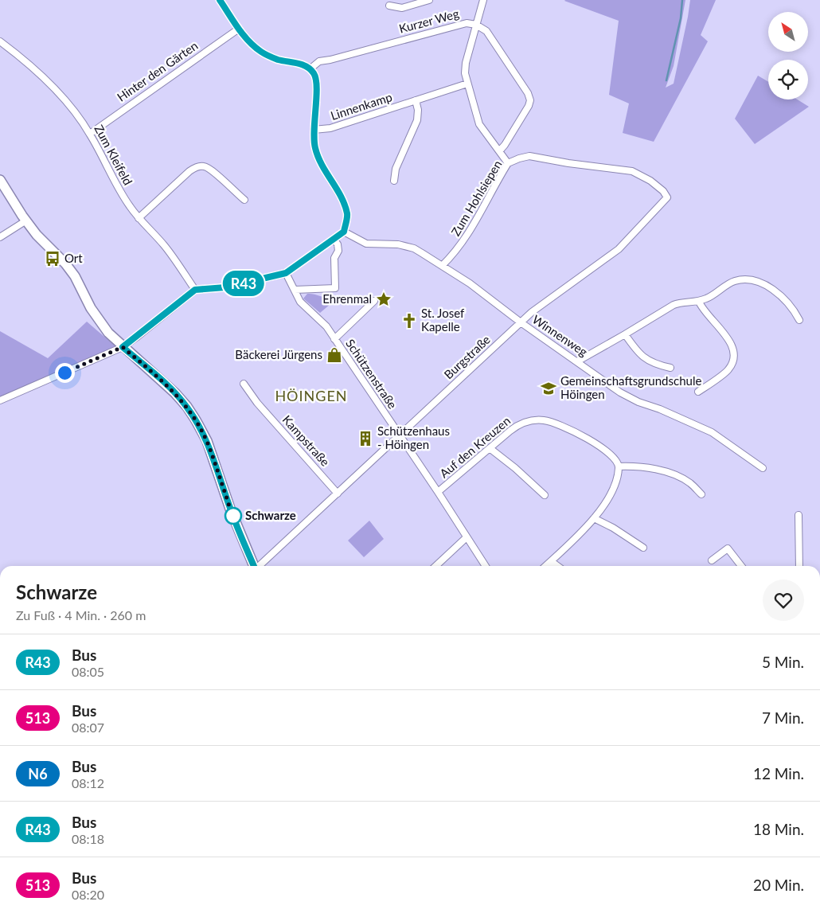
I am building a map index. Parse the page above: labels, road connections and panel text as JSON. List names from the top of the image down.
{
  "streets": {
    "street": [
      "Kurzer Weg",
      "Hinter den Gärten",
      "Linnenkamp",
      "Zum Kleifeld",
      "Zum Hohlsiepen",
      "Winnenweg",
      "Burgstraße",
      "Schützenstraße",
      "Kampstraße",
      "Auf den Kreuzen"
    ]
  },
  "crossings": [
    ["Hinter den Gärten", "Zum Kleifeld"],
    ["Zum Hohlsiepen", "Winnenweg"],
    ["Zum Hohlsiepen", "Burgstraße"],
    ["Winnenweg", "Burgstraße"],
    ["Burgstraße", "Schützenstraße"],
    ["Burgstraße", "Kampstraße"],
    ["Schützenstraße", "Auf den Kreuzen"]
  ],
  "districts": ["HÖINGEN"],
  "places": {
    "bus stop": ["Ort"],
    "place": ["Ehrenmal"],
    "church": ["St. Josef Kapelle"],
    "shop": ["Bäckerei Jürgens"],
    "school or university": ["Gemeinschaftsgrundschule Höingen"],
    "building": ["Schützenhaus - Höingen"],
    "other": ["Schwarze"]
  },
  "lines": ["bus line R43"],
  "north": "top left",
  "page": {
    "on_map": "R43",
    "heading": ["Schwarze", "Zu Fuß · 4 Min. · 260 m"],
    "list": [
      {
        "mark": "R43",
        "name": "Bus",
        "note": "08:05",
        "value": "5 Min."
      },
      {
        "mark": "513",
        "name": "Bus",
        "note": "08:07",
        "value": "7 Min."
      },
      {
        "mark": "N6",
        "name": "Bus",
        "note": "08:12",
        "value": "12 Min."
      },
      {
        "mark": "R43",
        "name": "Bus",
        "note": "08:18",
        "value": "18 Min."
      },
      {
        "mark": "513",
        "name": "Bus",
        "note": "08:20",
        "value": "20 Min."
      }
    ]
  }
}
